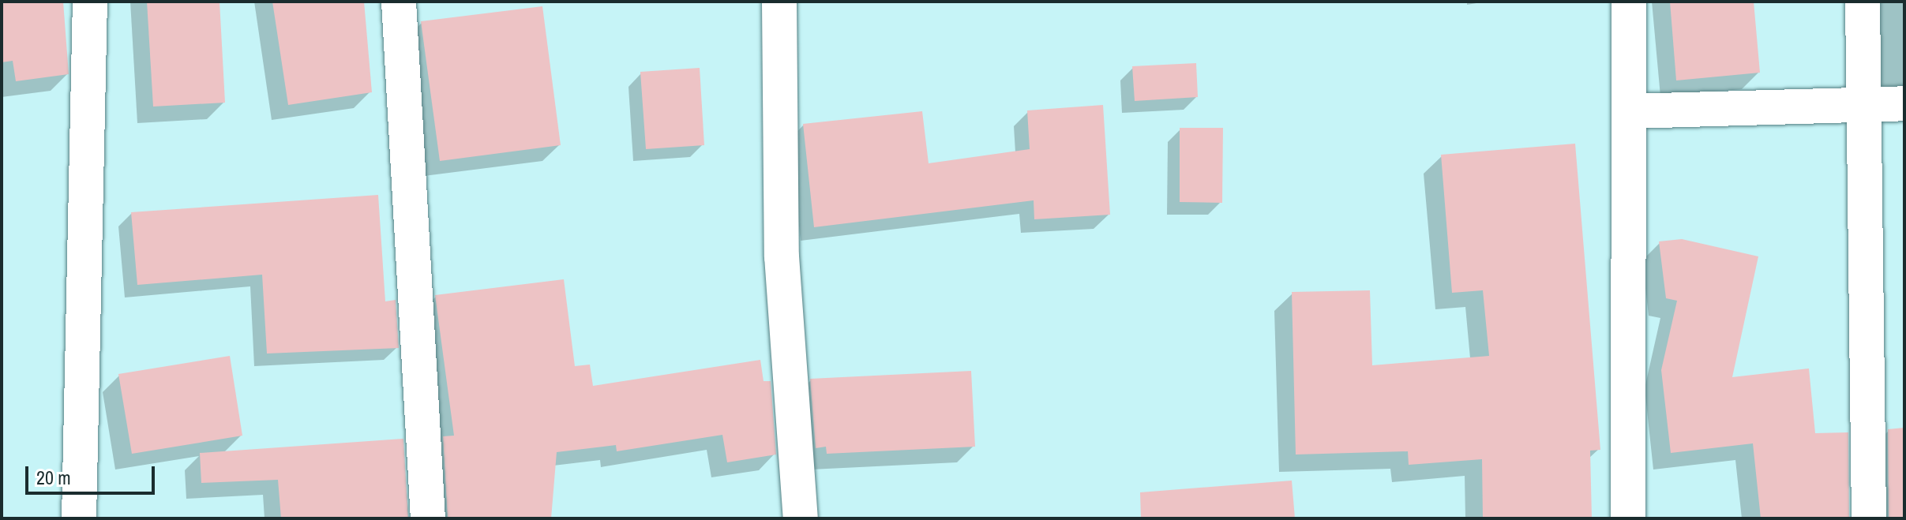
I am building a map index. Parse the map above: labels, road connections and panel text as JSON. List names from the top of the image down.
{
  "scale_bar": "20 m"
}
